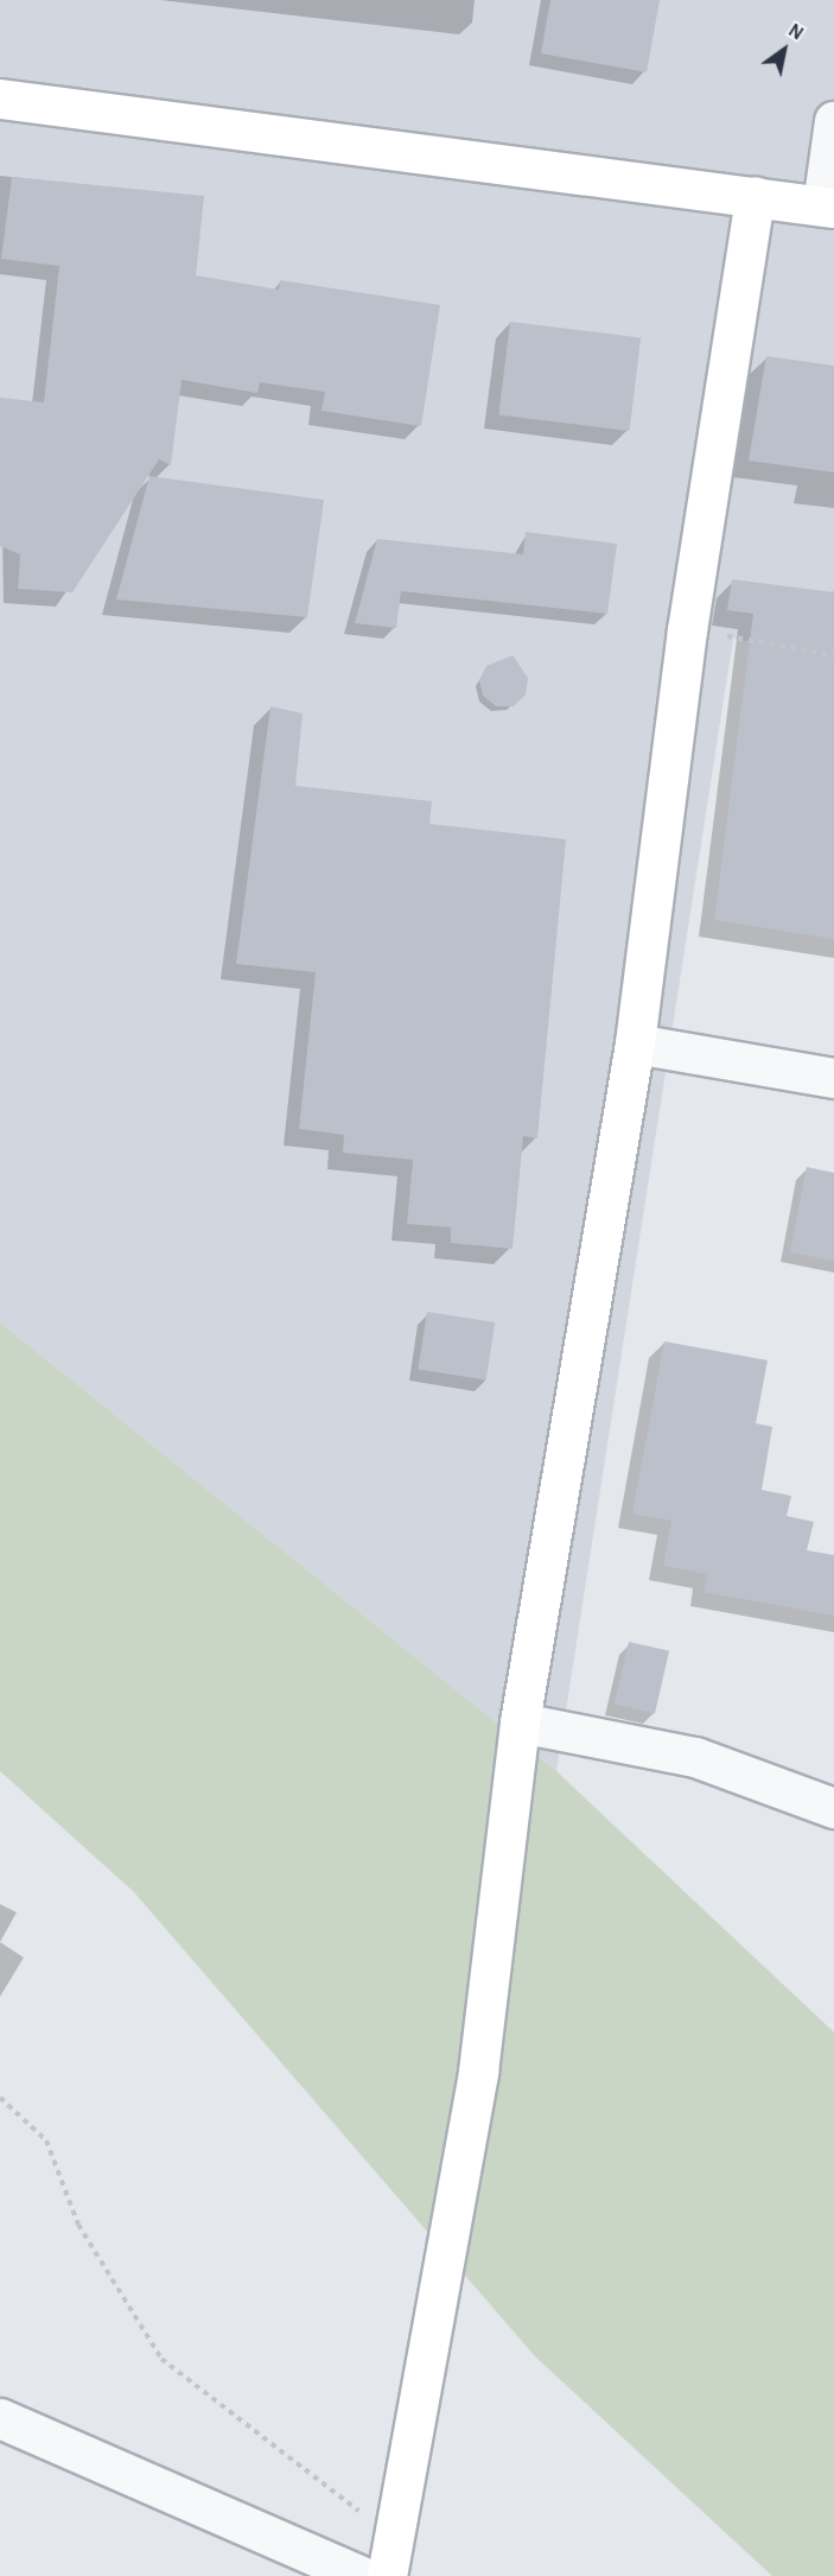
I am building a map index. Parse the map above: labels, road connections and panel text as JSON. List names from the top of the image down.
{
  "north": "top right"
}
